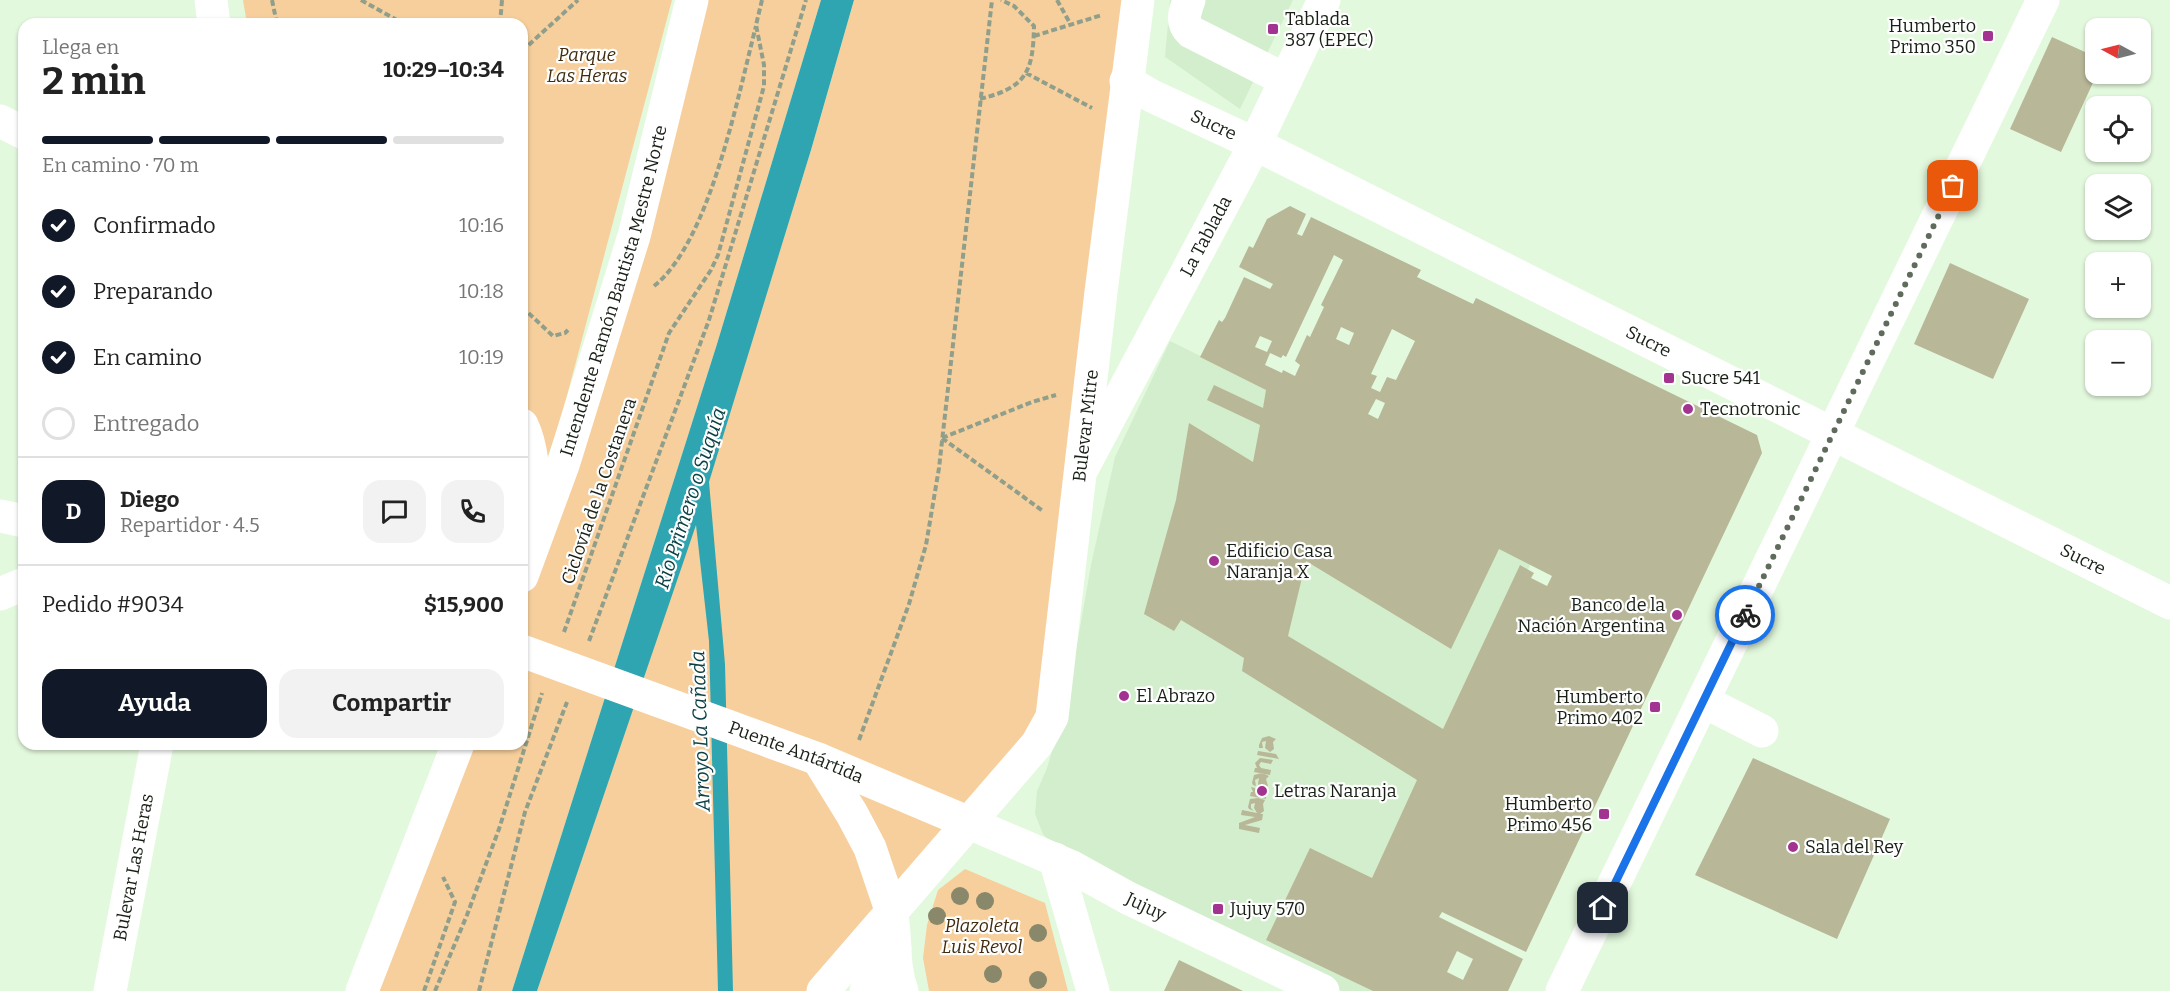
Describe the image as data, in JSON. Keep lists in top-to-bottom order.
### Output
{
  "streets": {
    "main road": [
      "Sucre",
      "La Tablada",
      "Intendente Ramón Bautista Mestre Norte",
      "Bulevar Mitre",
      "Puente Antártida",
      "Bulevar Las Heras",
      "Jujuy"
    ],
    "path": ["Ciclovía de la Costanera"]
  },
  "crossings": [
    ["Sucre", "La Tablada"],
    ["Sucre", "Bulevar Mitre"],
    ["La Tablada", "Bulevar Mitre"],
    ["Bulevar Mitre", "Puente Antártida"],
    ["Bulevar Mitre", "Jujuy"],
    ["Puente Antártida", "Jujuy"]
  ],
  "water": ["Río Primero o Suquía", "Arroyo La Cañada"],
  "parks": ["Parque Las Heras", "Plazoleta Luis Revol"],
  "places": {
    "transit": [
      "Tablada 387 (EPEC)",
      "Humberto Primo 350",
      "Sucre 541",
      "Humberto Primo 402",
      "Humberto Primo 456",
      "Jujuy 570"
    ],
    "other": [
      "Tecnotronic",
      "Edificio Casa Naranja X",
      "Banco de la Nación Argentina",
      "El Abrazo",
      "Letras Naranja",
      "Sala del Rey"
    ]
  },
  "north": "left",
  "page": {
    "map_buttons": ["+", "−"],
    "heading": ["2 min", "Llega en", "10:29–10:34"],
    "panel": [
      "Diego",
      "Repartidor · 4.5",
      "Pedido #9034",
      "$15,900"
    ],
    "bar": "En camino · 70 m",
    "list": [
      ["Confirmado", "10:16"],
      ["Preparando", "10:18"],
      ["En camino", "10:19"],
      "Entregado"
    ],
    "round": "D",
    "buttons": ["Ayuda", "Compartir"]
  }
}
